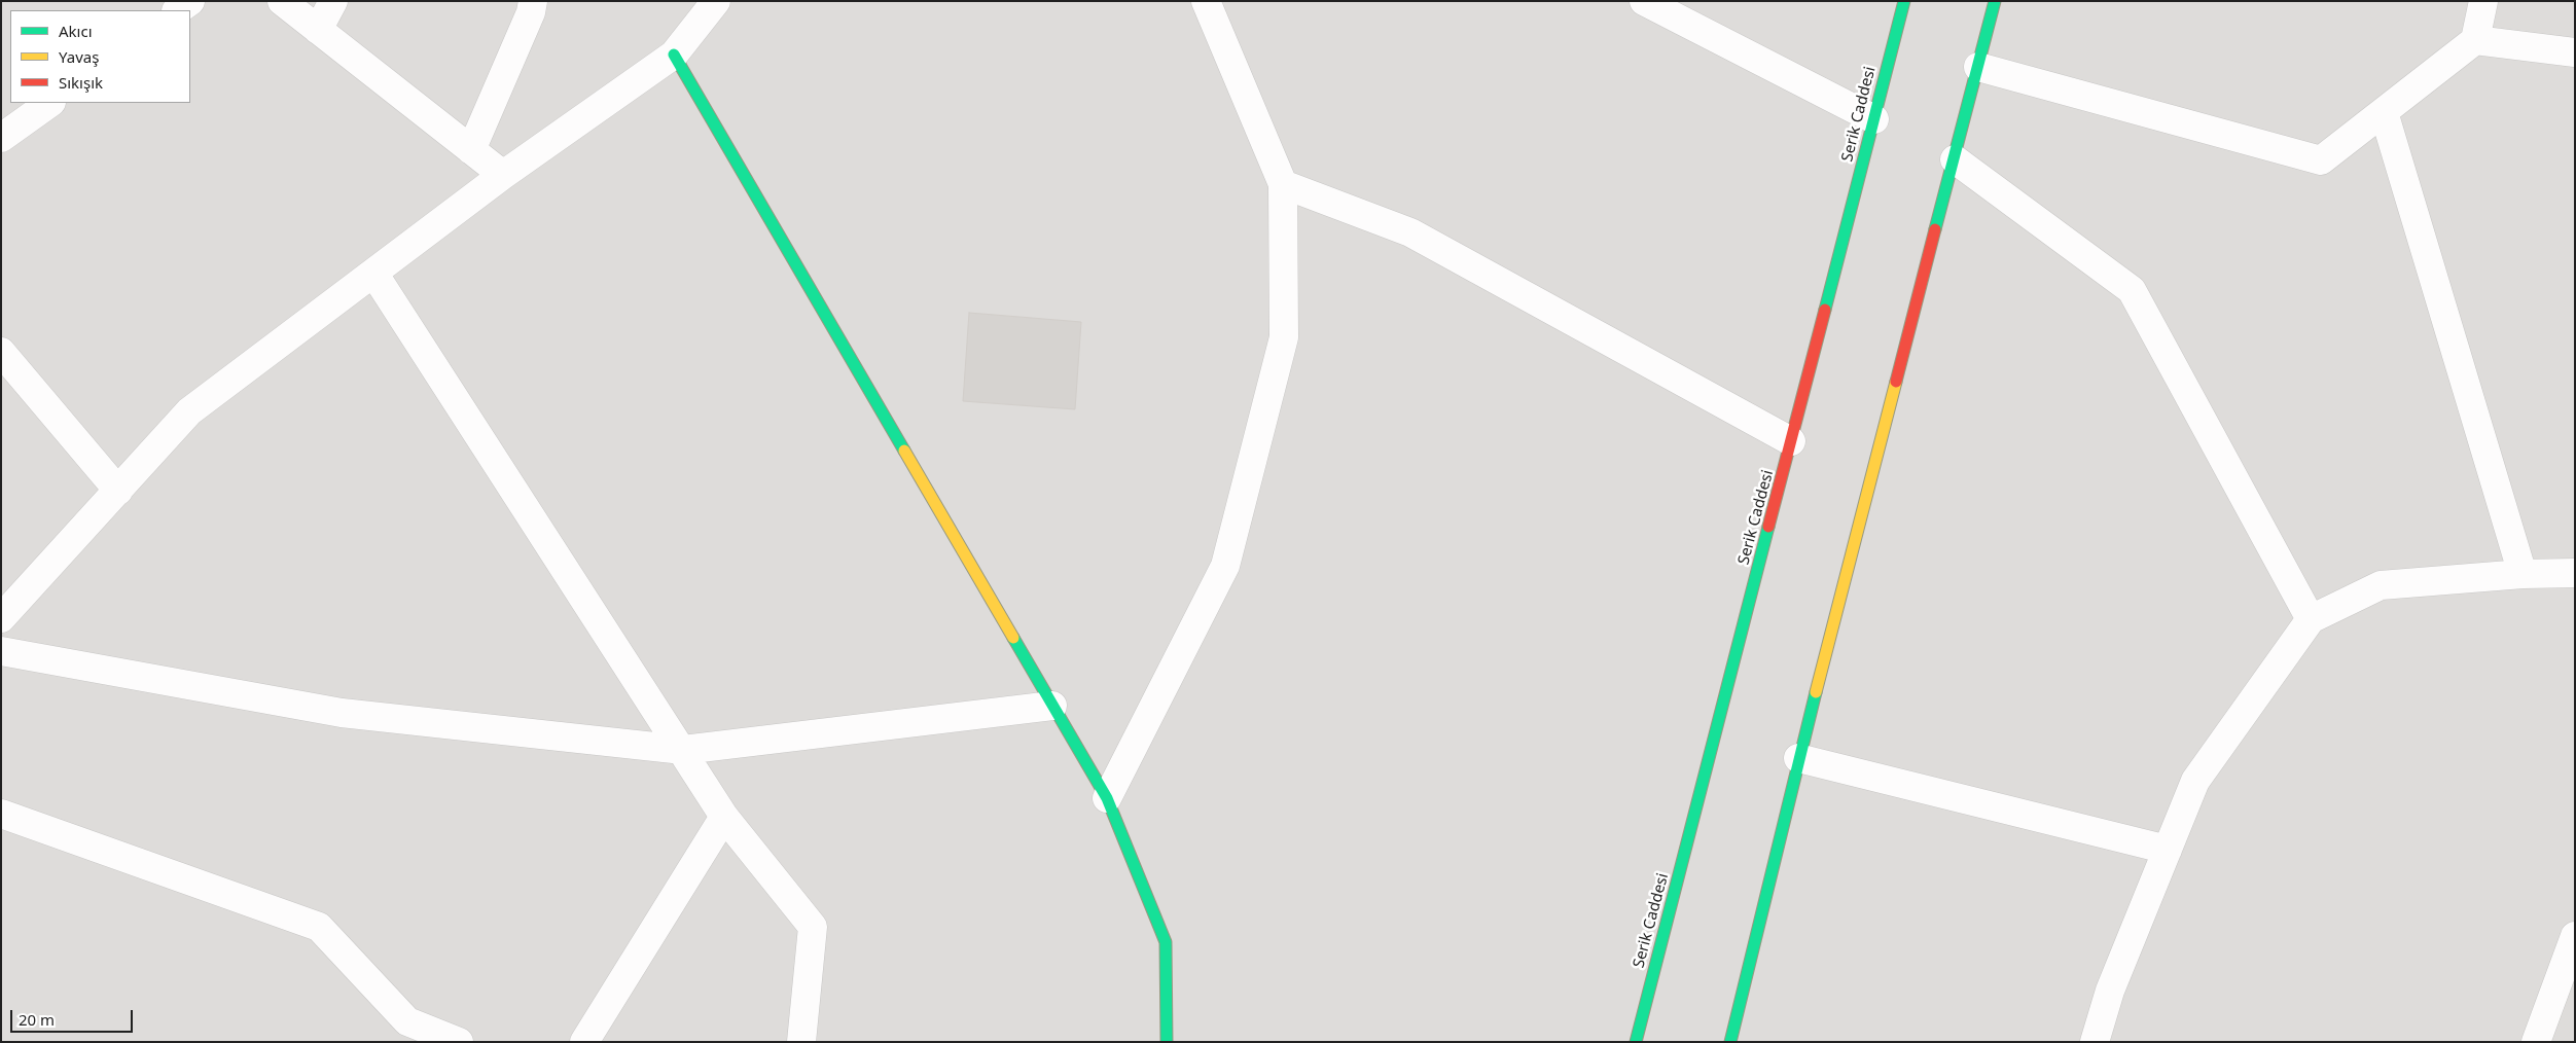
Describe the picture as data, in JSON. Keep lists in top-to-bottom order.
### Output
{
  "streets": {
    "main road": ["Serik Caddesi"]
  },
  "legend": ["Akıcı", "Yavaş", "Sıkışık"],
  "scale_bar": "20 m"
}
